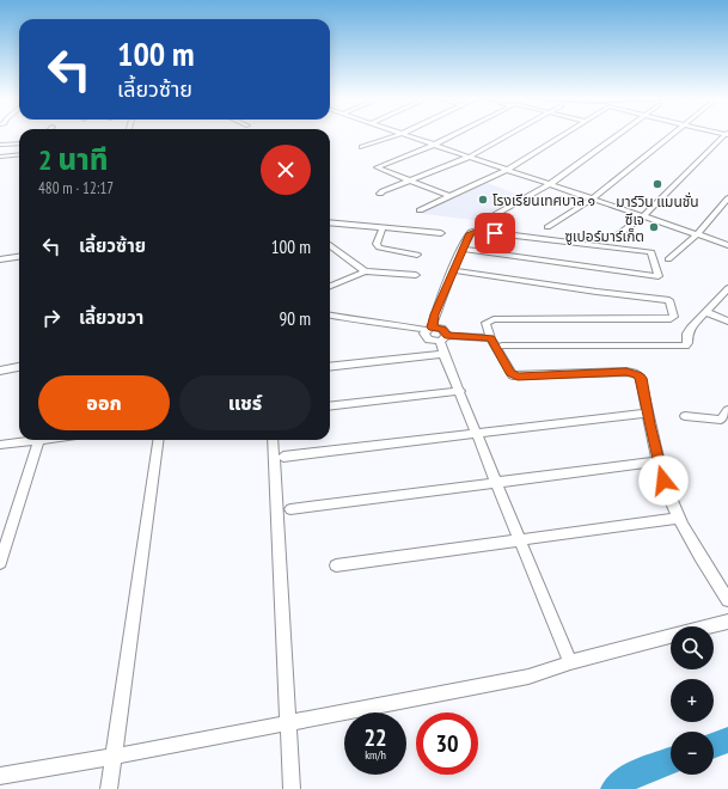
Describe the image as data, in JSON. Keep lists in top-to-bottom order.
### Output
{
  "places": ["มาร์วิน แมนชั่น", "โรงเรียนเทศบาล ๑", "ซีเจ ซูเปอร์มาร์เก็ต"],
  "page": {
    "turn": ["100 m", "เลี้ยวซ้าย"],
    "heading": ["2 นาที", "480 m · 12:17"],
    "list": [
      {
        "name": "เลี้ยวซ้าย",
        "value": "100 m"
      },
      {
        "name": "เลี้ยวขวา",
        "value": "90 m"
      }
    ],
    "buttons": ["ออก", "แชร์"],
    "map_buttons": ["+", "−"],
    "speed": "22 km/h",
    "limit": "30"
  }
}
